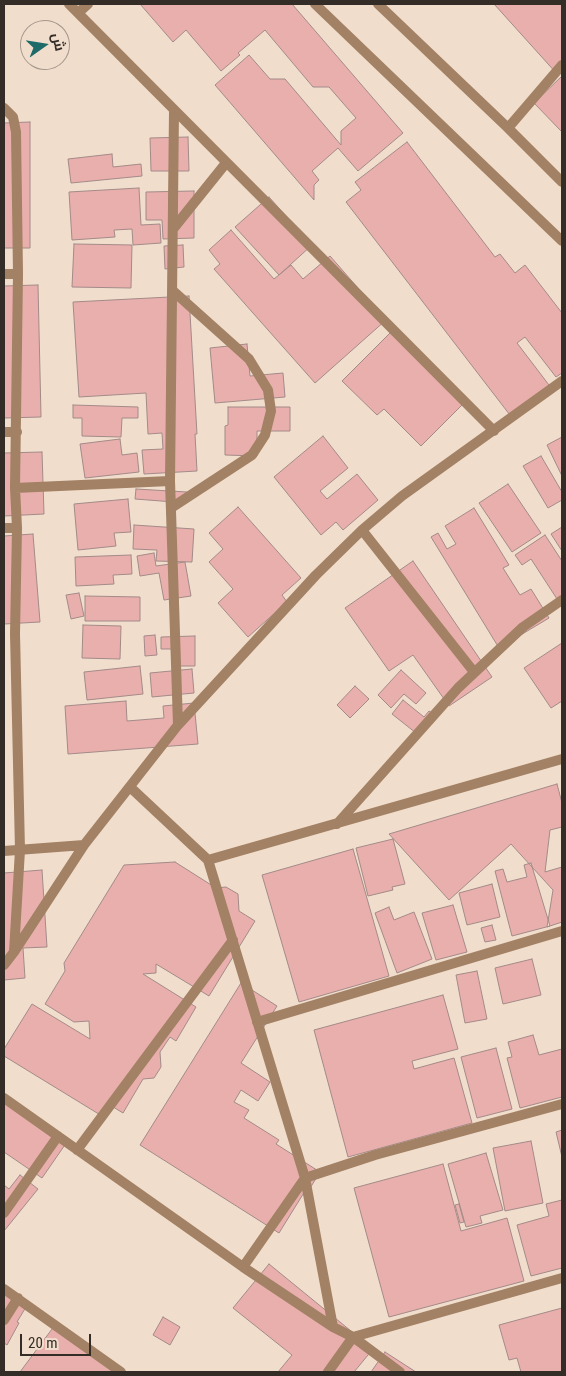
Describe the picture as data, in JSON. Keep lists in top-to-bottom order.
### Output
{
  "scale_bar": "20 m",
  "north": "right"
}
